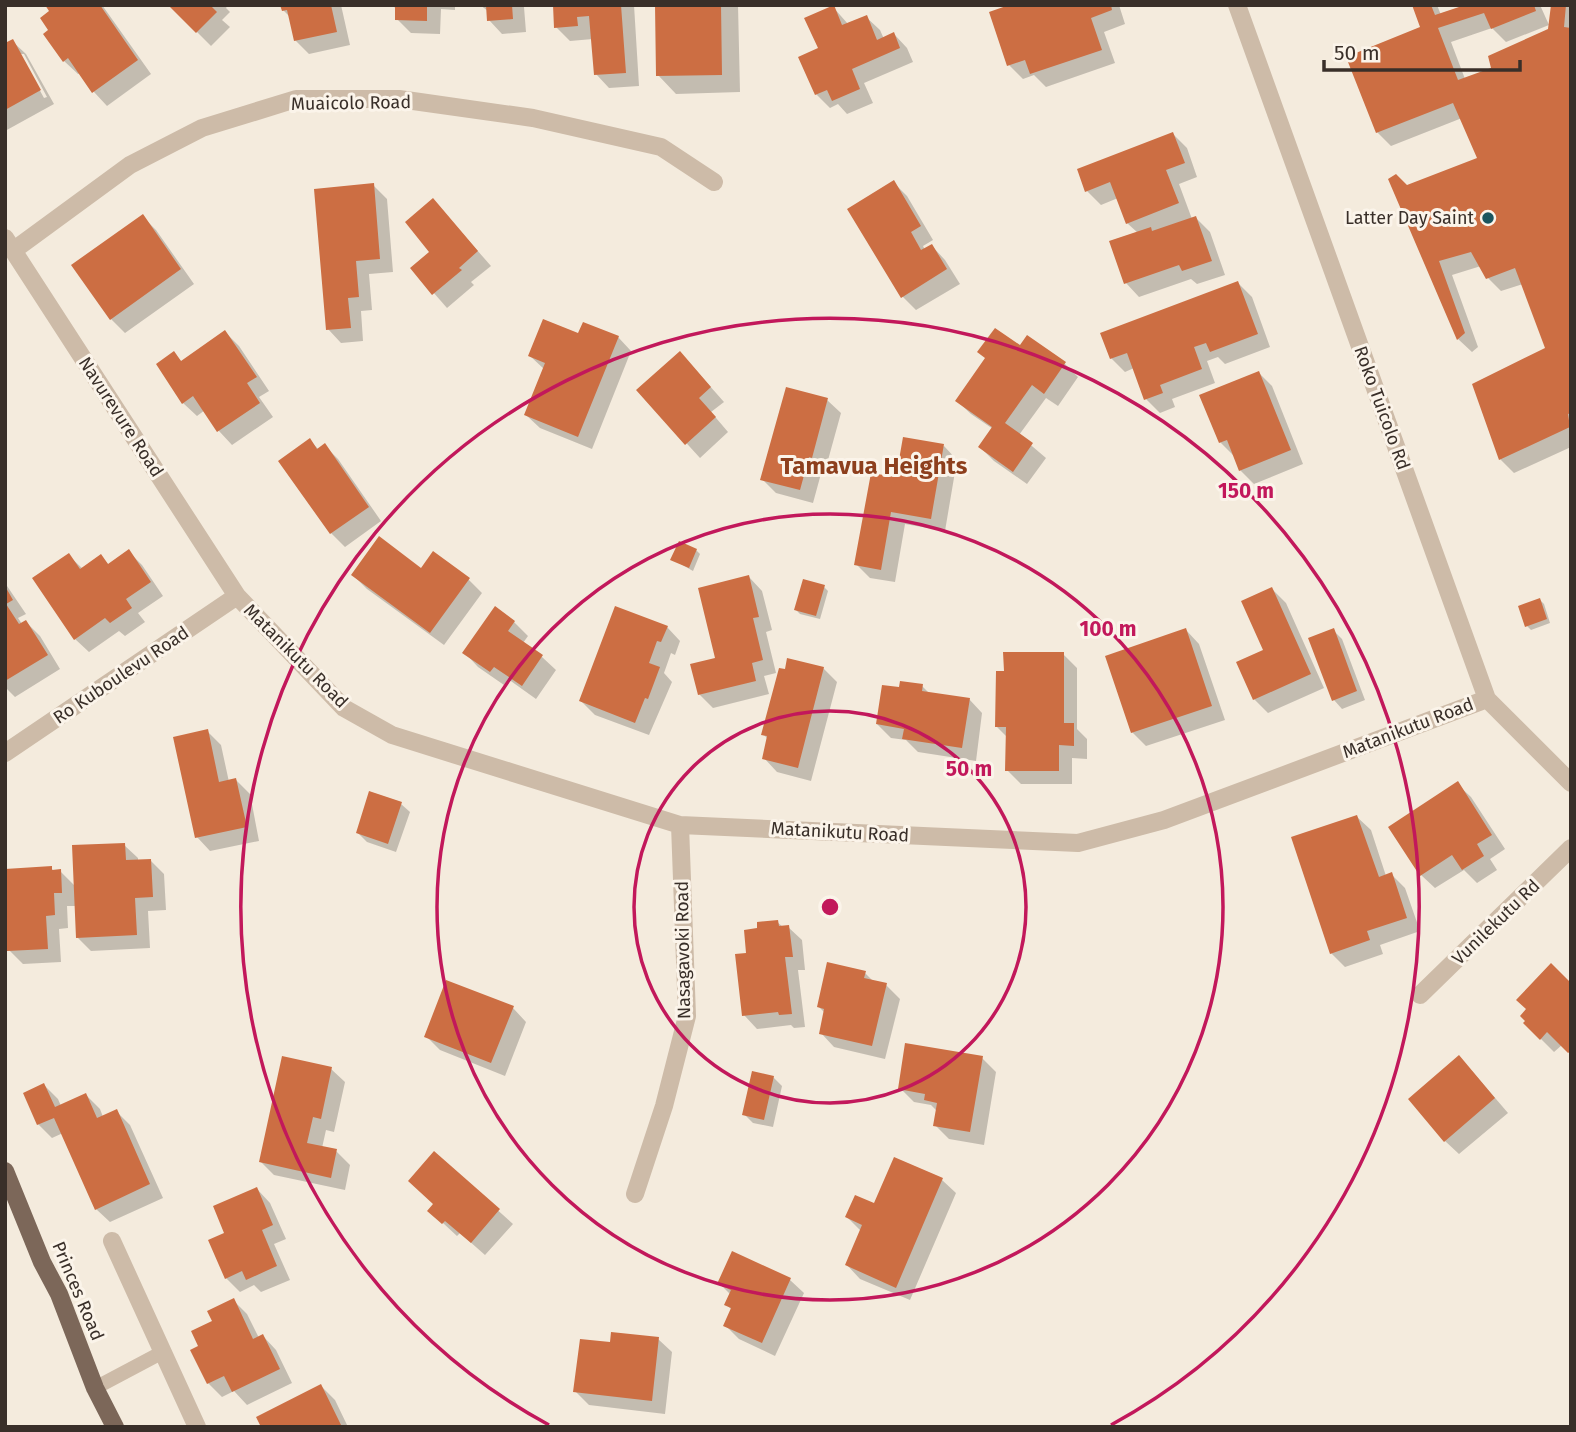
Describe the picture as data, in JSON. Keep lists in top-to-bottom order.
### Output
{
  "streets": {
    "main road": ["Princes Road"],
    "street": [
      "Muaicolo Road",
      "Roko Tuicolo Rd",
      "Navurevure Road",
      "Matanikutu Road",
      "Ro Kuboulevu Road",
      "Vunilekutu Rd",
      "Nasagavoki Road"
    ]
  },
  "crossings": [
    ["Muaicolo Road", "Navurevure Road"],
    ["Roko Tuicolo Rd", "Matanikutu Road"],
    ["Navurevure Road", "Matanikutu Road"],
    ["Navurevure Road", "Ro Kuboulevu Road"],
    ["Matanikutu Road", "Ro Kuboulevu Road"],
    ["Matanikutu Road", "Nasagavoki Road"]
  ],
  "districts": ["Tamavua Heights"],
  "places": ["Latter Day Saint"],
  "scale_bar": "50 m",
  "rings": ["150 m", "100 m", "50 m"]
}
